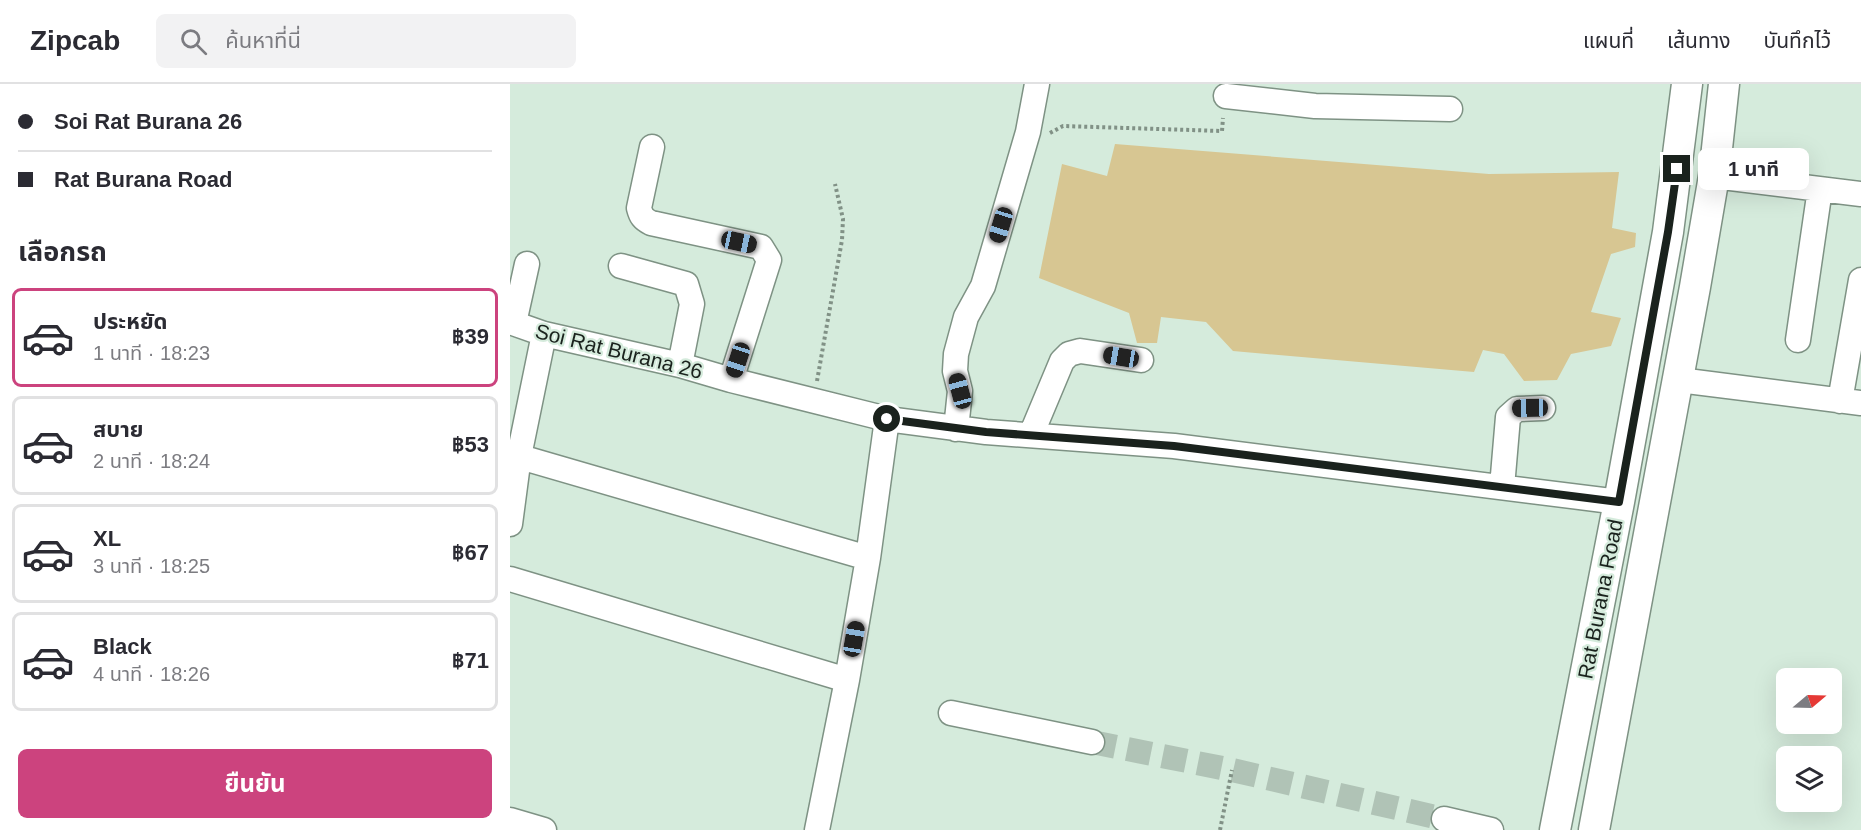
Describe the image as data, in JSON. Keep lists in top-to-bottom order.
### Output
{
  "streets": {
    "main road": ["Rat Burana Road"],
    "street": ["Soi Rat Burana 26"]
  },
  "crossings": [
    ["Soi Rat Burana 26", "Rat Burana Road"]
  ],
  "north": "right",
  "page": {
    "header": "Zipcab",
    "search": "ค้นหาที่นี่",
    "nav": ["แผนที่", "เส้นทาง", "บันทึกไว้"],
    "banner": ["Soi Rat Burana 26", "Rat Burana Road"],
    "bubble": "1 นาที",
    "heading": "เลือกรถ",
    "list": [
      {
        "name": "ประหยัด",
        "note": "1 นาที · 18:23",
        "value": "฿39"
      },
      {
        "name": "สบาย",
        "note": "2 นาที · 18:24",
        "value": "฿53"
      },
      {
        "name": "XL",
        "note": "3 นาที · 18:25",
        "value": "฿67"
      },
      {
        "name": "Black",
        "note": "4 นาที · 18:26",
        "value": "฿71"
      }
    ],
    "buttons": "ยืนยัน"
  }
}
